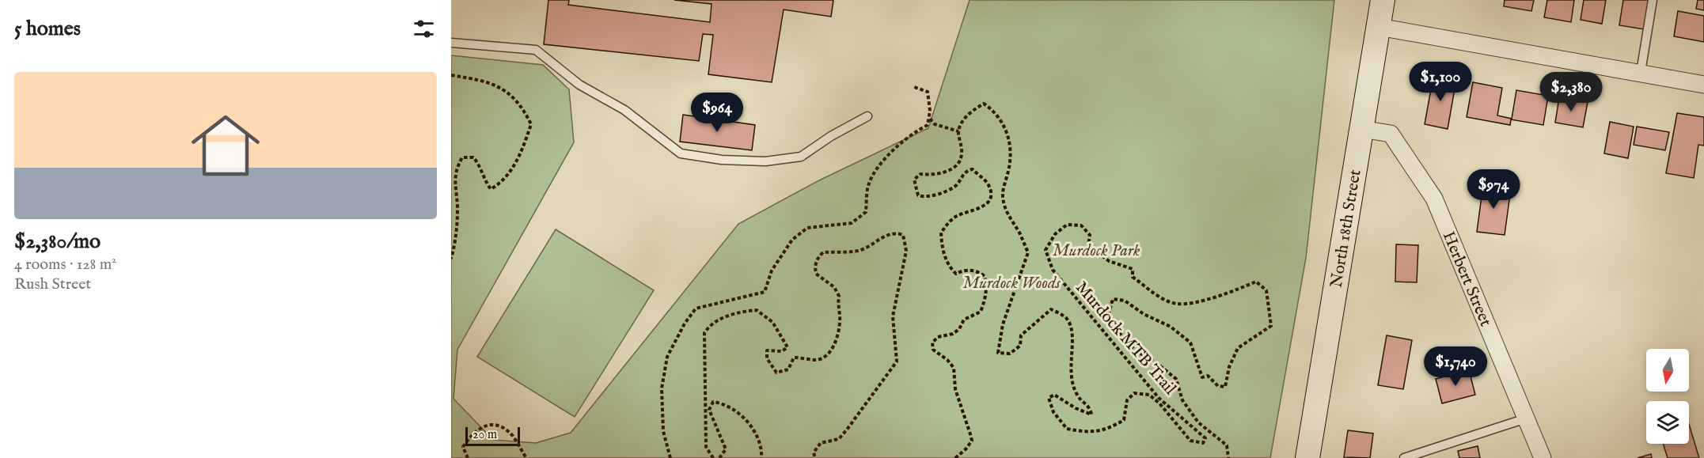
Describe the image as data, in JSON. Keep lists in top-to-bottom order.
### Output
{
  "streets": {
    "main road": ["North 18th Street"],
    "street": ["Herbert Street"],
    "path": ["Murdock MTB Trail"]
  },
  "crossings": [
    ["North 18th Street", "Herbert Street"]
  ],
  "parks": ["Murdock Park", "Murdock Woods"],
  "scale_bar": "20 m",
  "north": "bottom",
  "page": {
    "heading": "5 homes",
    "list": [
      {
        "name": "$2,380/mo",
        "note": "4 rooms · 128 m² · Rush Street"
      }
    ],
    "price": [
      "$1,100",
      "$2,380",
      "$964",
      "$974",
      "$1,740"
    ],
    "scale": "20 m"
  }
}
